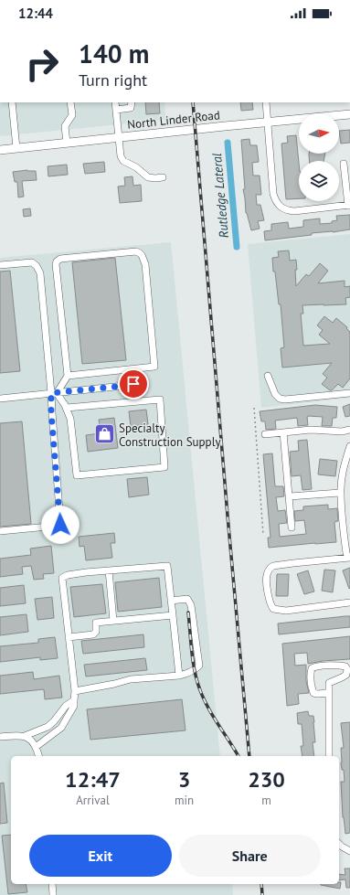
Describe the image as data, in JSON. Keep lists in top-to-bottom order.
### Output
{
  "streets": {
    "main road": ["North Linder Road"]
  },
  "water": ["Rutledge Lateral"],
  "places": {
    "shop": ["Specialty Construction Supply"]
  },
  "north": "right",
  "page": {
    "status": "12:44",
    "turn": ["140 m", "Turn right"],
    "eta": [
      "12:47",
      "Arrival",
      "3",
      "min",
      "230",
      "m"
    ],
    "buttons": ["Exit", "Share"]
  }
}
